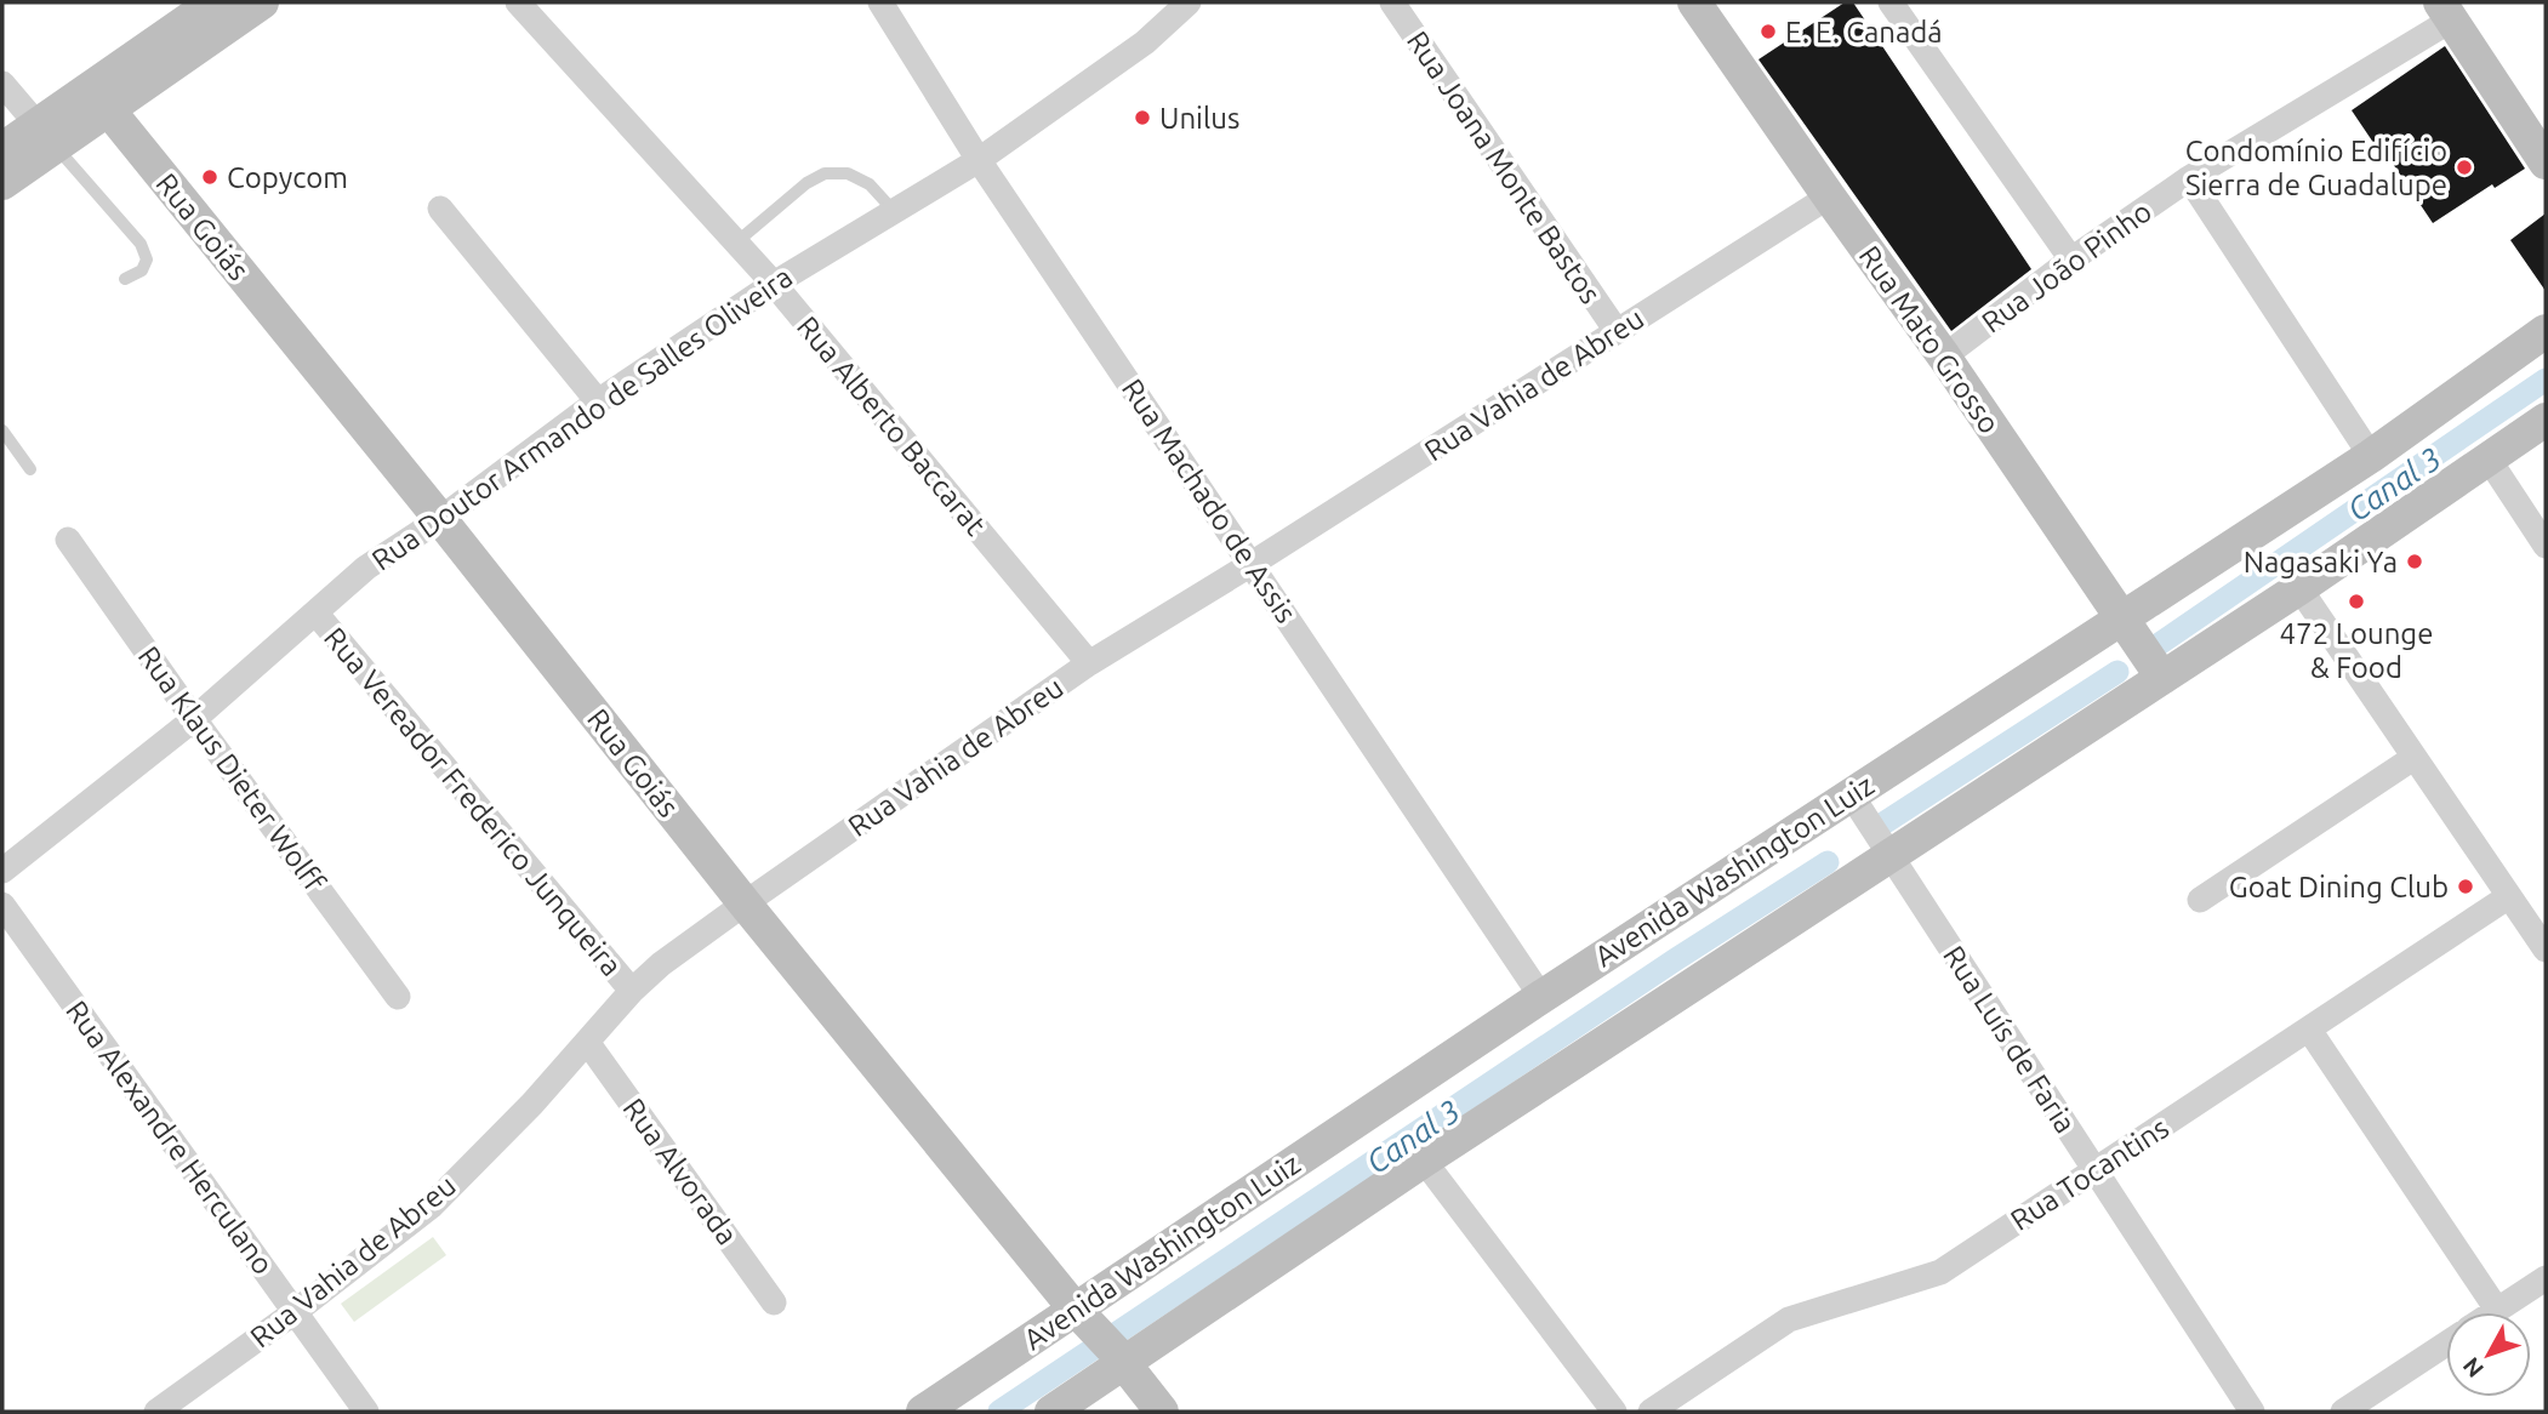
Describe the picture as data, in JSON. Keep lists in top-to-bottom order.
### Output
{
  "streets": {
    "main road": ["Rua Goiás", "Rua Mato Grosso", "Avenida Washington Luiz"],
    "street": [
      "Rua Joana Monte Bastos",
      "Rua João Pinho",
      "Rua Vahia de Abreu",
      "Rua Doutor Armando de Salles Oliveira",
      "Rua Alberto Baccarat",
      "Rua Machado de Assis",
      "Rua Klaus Dieter Wolff",
      "Rua Vereador Frederico Junqueira",
      "Rua Luís de Faria",
      "Rua Alexandre Herculano",
      "Rua Alvorada",
      "Rua Tocantins"
    ]
  },
  "crossings": [
    ["Rua Joana Monte Bastos", "Rua Vahia de Abreu"],
    ["Rua Goiás", "Rua Vahia de Abreu"],
    ["Rua Goiás", "Rua Doutor Armando de Salles Oliveira"],
    ["Rua Goiás", "Avenida Washington Luiz"],
    ["Rua João Pinho", "Rua Mato Grosso"],
    ["Rua Mato Grosso", "Rua Vahia de Abreu"],
    ["Rua Mato Grosso", "Avenida Washington Luiz"],
    ["Rua Vahia de Abreu", "Rua Alberto Baccarat"],
    ["Rua Vahia de Abreu", "Rua Machado de Assis"],
    ["Rua Vahia de Abreu", "Rua Vereador Frederico Junqueira"],
    ["Rua Vahia de Abreu", "Rua Alexandre Herculano"],
    ["Rua Vahia de Abreu", "Rua Alvorada"],
    ["Rua Doutor Armando de Salles Oliveira", "Rua Alberto Baccarat"],
    ["Rua Doutor Armando de Salles Oliveira", "Rua Machado de Assis"],
    ["Rua Doutor Armando de Salles Oliveira", "Rua Klaus Dieter Wolff"],
    ["Rua Doutor Armando de Salles Oliveira", "Rua Vereador Frederico Junqueira"],
    ["Rua Machado de Assis", "Avenida Washington Luiz"],
    ["Avenida Washington Luiz", "Rua Luís de Faria"],
    ["Rua Luís de Faria", "Rua Tocantins"]
  ],
  "water": ["Canal 3"],
  "places": [
    "E. E. Canadá",
    "Unilus",
    "Condomínio Edifício Sierra de Guadalupe",
    "Copycom",
    "Nagasaki Ya",
    "472 Lounge & Food",
    "Goat Dining Club"
  ],
  "north": "bottom left"
}
